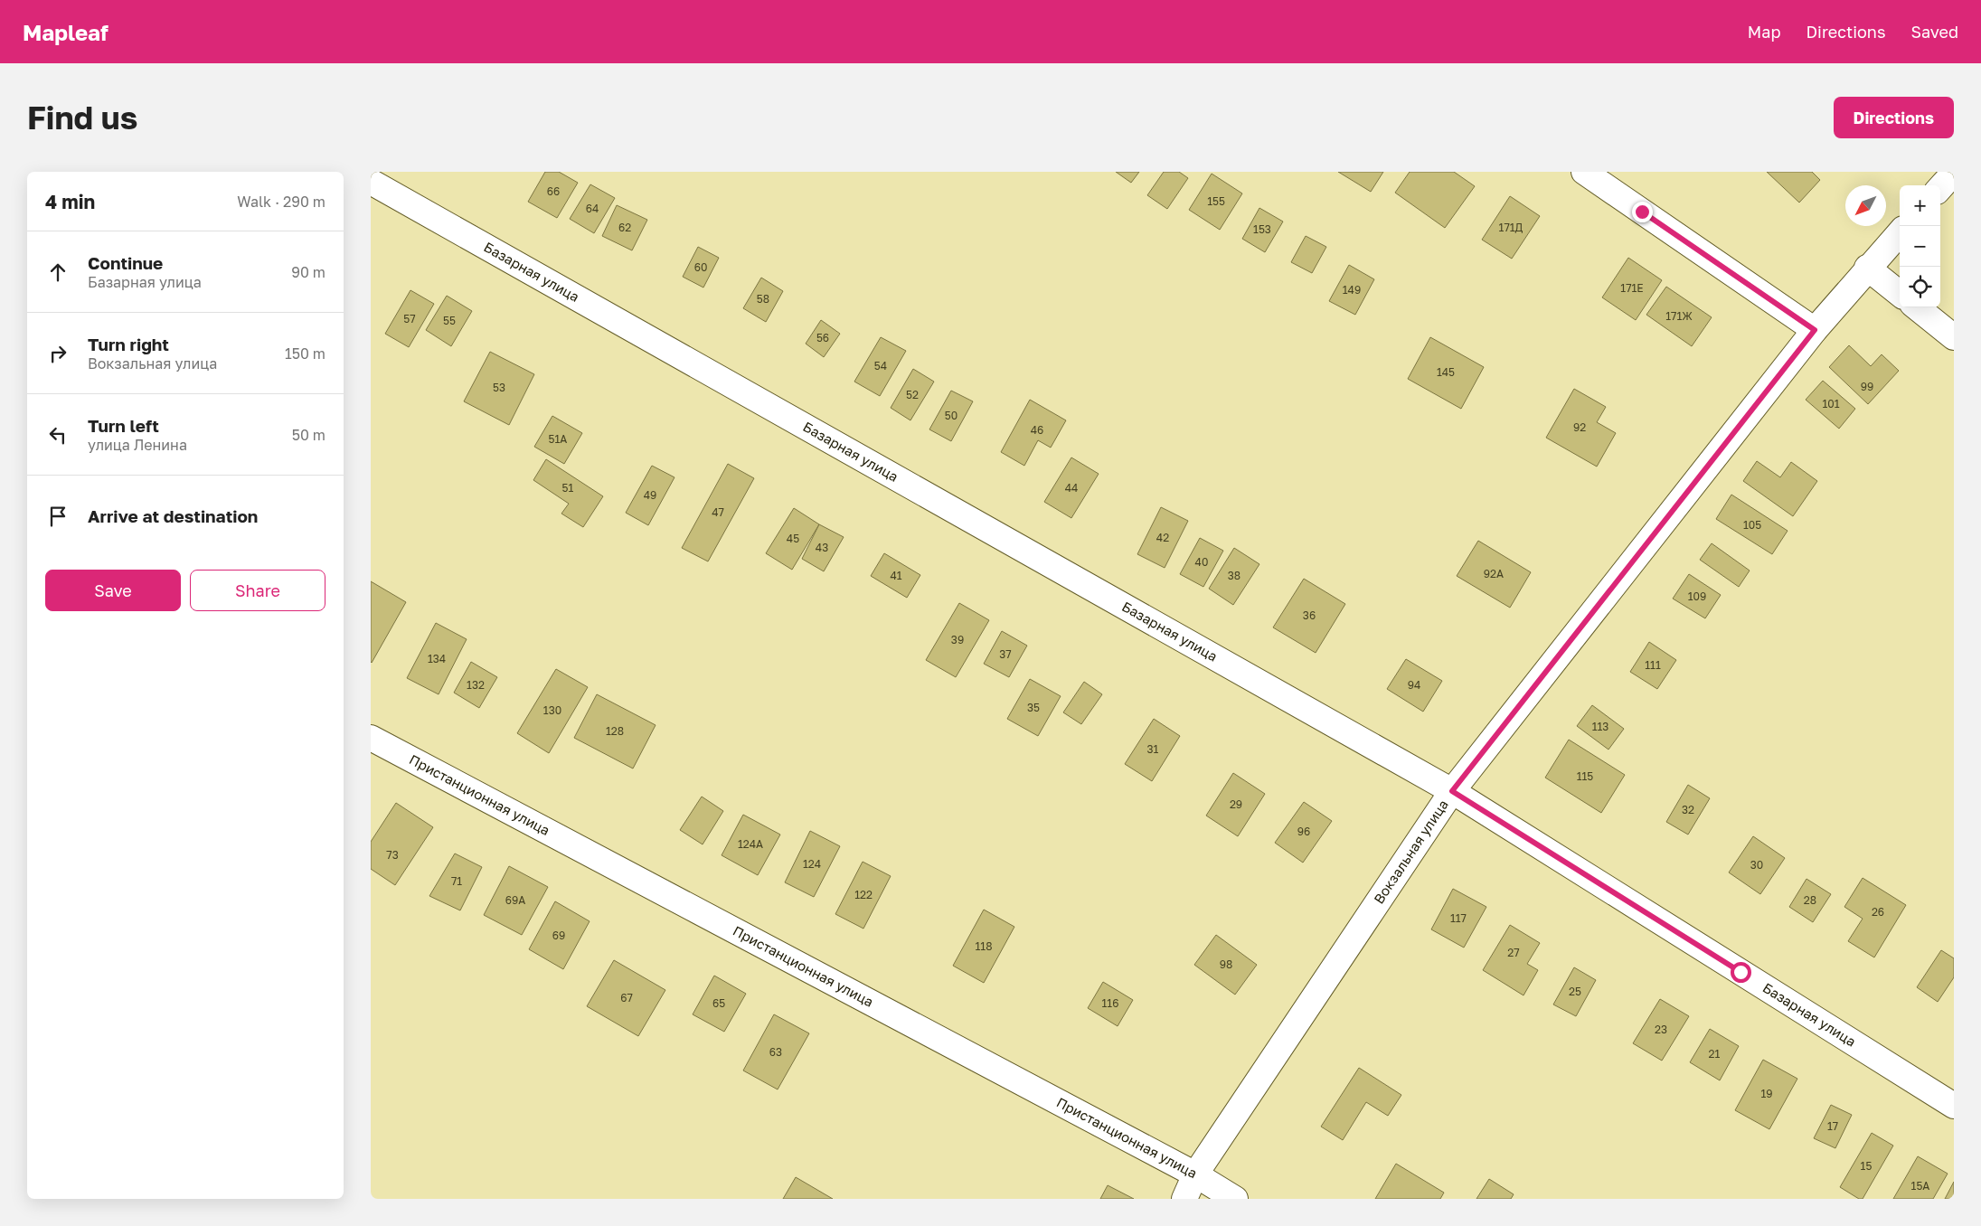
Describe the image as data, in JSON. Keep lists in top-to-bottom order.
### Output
{
  "streets": {
    "street": ["Базарная улица", "Пристанционная улица", "Вокзальная улица"]
  },
  "crossings": [
    ["Базарная улица", "Вокзальная улица"],
    ["Пристанционная улица", "Вокзальная улица"]
  ],
  "house_numbers": [
    "66",
    "155",
    "64",
    "62",
    "171Д",
    "153",
    "60",
    "171Е",
    "149",
    "58",
    "171Ж",
    "57",
    "55",
    "56",
    "54",
    "145",
    "99",
    "53",
    "52",
    "101",
    "50",
    "92",
    "46",
    "51А",
    "51",
    "44",
    "49",
    "47",
    "105",
    "42",
    "45",
    "43",
    "40",
    "92А",
    "41",
    "38",
    "109",
    "36",
    "39",
    "37",
    "134",
    "111",
    "132",
    "94",
    "35",
    "130",
    "113",
    "128",
    "31",
    "115",
    "29",
    "32",
    "96",
    "124А",
    "73",
    "124",
    "30",
    "71",
    "122",
    "69А",
    "28",
    "26",
    "117",
    "69",
    "118",
    "27",
    "98",
    "25",
    "67",
    "65",
    "116",
    "23",
    "63",
    "21",
    "19",
    "17",
    "15",
    "15А"
  ],
  "north": "bottom left",
  "page": {
    "header": "Mapleaf",
    "nav": ["Map", "Directions", "Saved"],
    "buttons": [
      "Directions",
      ["Save", "Share"]
    ],
    "title": "Find us",
    "heading": ["4 min", "Walk · 290 m"],
    "map_buttons": ["+", "−"],
    "list": [
      ["Continue", "Базарная улица", "90 m"],
      ["Turn right", "Вокзальная улица", "150 m"],
      ["Turn left", "улица Ленина", "50 m"],
      "Arrive at destination"
    ]
  }
}
